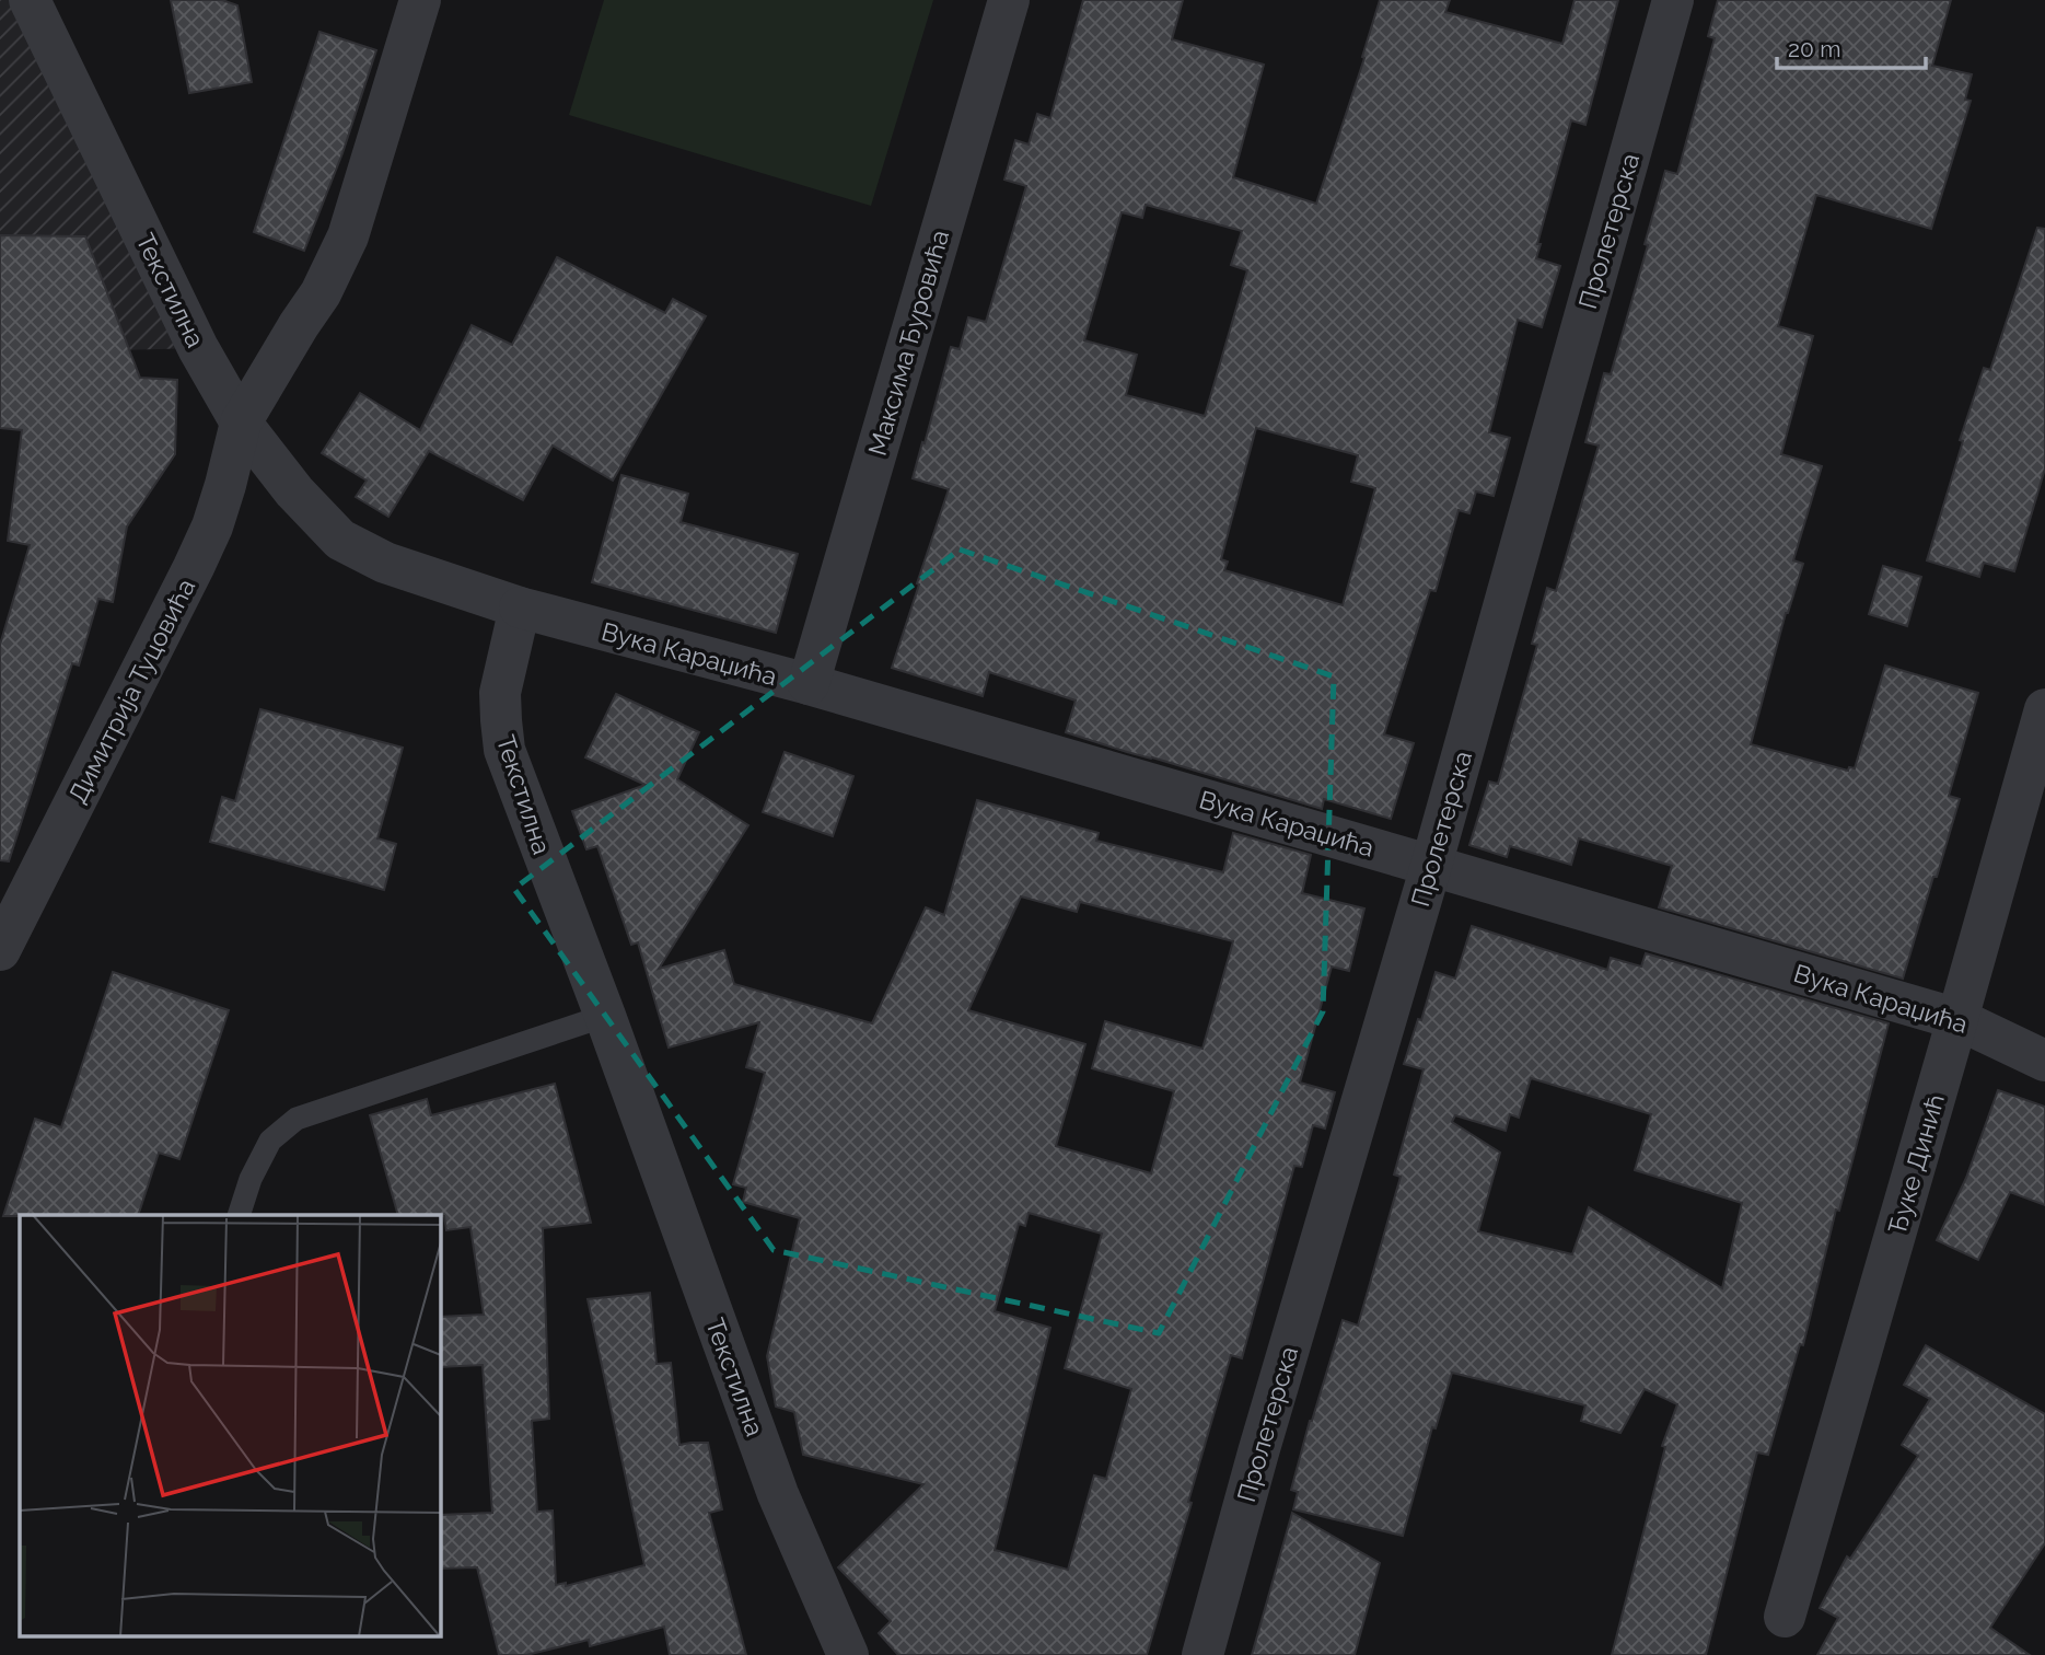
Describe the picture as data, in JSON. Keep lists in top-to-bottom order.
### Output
{
  "streets": {
    "street": [
      "Пролетерска",
      "Текстилна",
      "Максима Ђуровића",
      "Вука Караџића",
      "Димитрија Туцовића",
      "Ђуке Динић"
    ]
  },
  "crossings": [
    ["Пролетерска", "Вука Караџића"],
    ["Текстилна", "Вука Караџића"],
    ["Текстилна", "Димитрија Туцовића"],
    ["Максима Ђуровића", "Вука Караџића"],
    ["Вука Караџића", "Ђуке Динић"]
  ],
  "scale_bar": "20 m"
}
